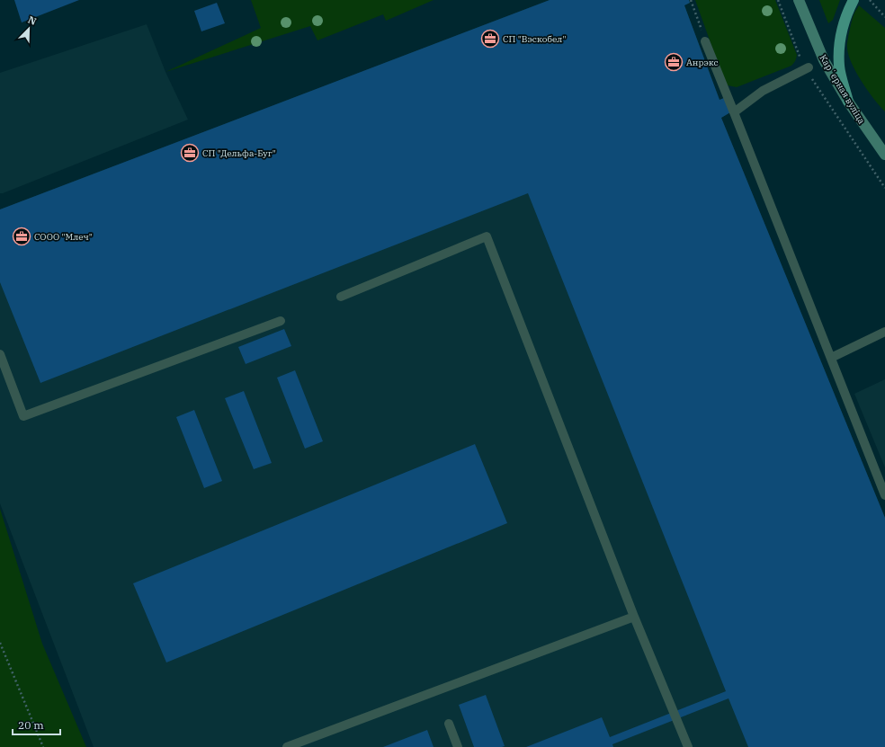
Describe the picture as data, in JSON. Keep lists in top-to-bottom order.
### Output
{
  "streets": {
    "street": ["Карʼерная вуліца"]
  },
  "places": {
    "office": [
      "СП \"Вэскобел\"",
      "Анрэкс",
      "СП \"Дельфа-Буг\"",
      "СООО \"Млеч\""
    ]
  },
  "scale_bar": "20 m",
  "north": "top right"
}
